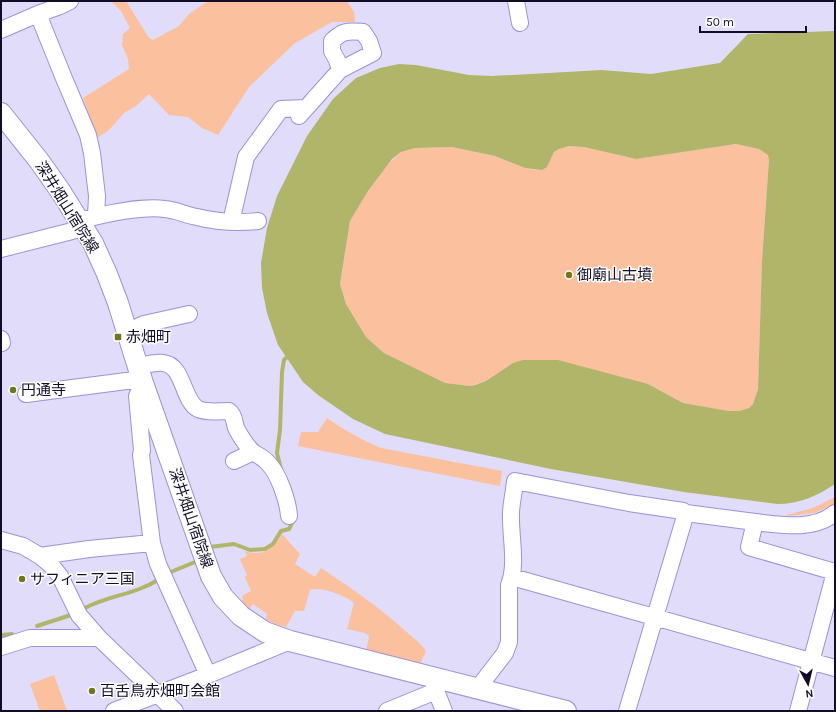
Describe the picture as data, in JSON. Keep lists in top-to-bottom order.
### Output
{
  "streets": {
    "main road": ["深井畑山宿院線"]
  },
  "places": {
    "other": [
      "御廟山古墳",
      "円通寺",
      "サフィニア三国",
      "百舌鳥赤畑町会館"
    ],
    "transit": ["赤畑町"]
  },
  "scale_bar": "50 m",
  "north": "bottom"
}
